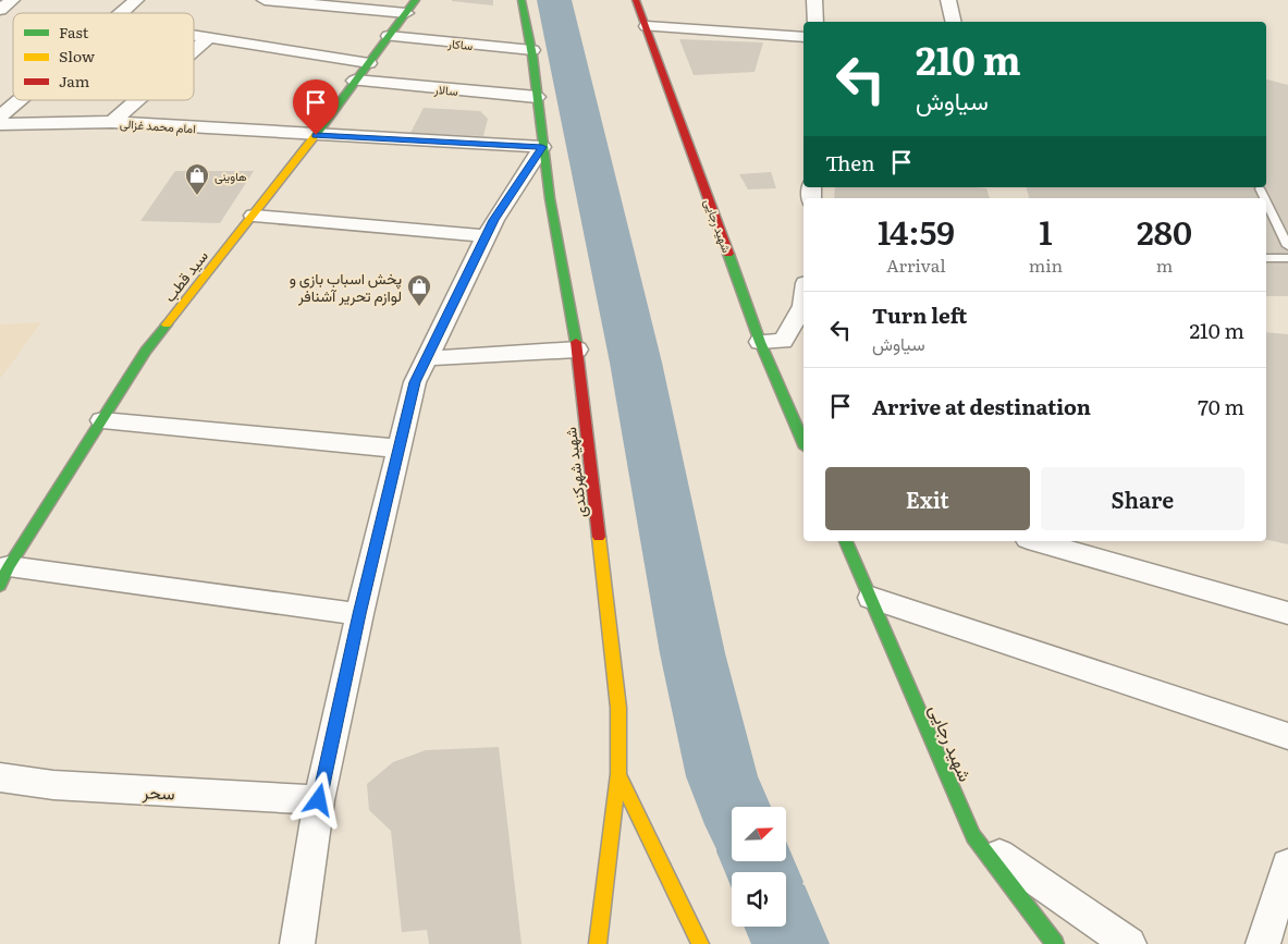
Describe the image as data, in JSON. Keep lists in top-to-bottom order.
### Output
{
  "streets": {
    "street": [
      "ساکار",
      "سالار",
      "امام محمد غزالی",
      "شهید رجایی",
      "سید قطب",
      "شهید شهرکندی",
      "سحر"
    ]
  },
  "crossings": [
    ["ساکار", "سید قطب"],
    ["ساکار", "شهید شهرکندی"],
    ["سالار", "سید قطب"],
    ["سالار", "شهید شهرکندی"],
    ["امام محمد غزالی", "سید قطب"],
    ["امام محمد غزالی", "شهید شهرکندی"]
  ],
  "places": {
    "shop": ["هاوینی", "پخش اسباب بازی و لوازم تحریر آشنافر"]
  },
  "legend": ["Fast", "Slow", "Jam"],
  "north": "top right",
  "page": {
    "turn": ["210 m", "سیاوش"],
    "then": "Then",
    "eta": [
      "14:59",
      "Arrival",
      "1",
      "min",
      "280",
      "m"
    ],
    "list": [
      {
        "name": "Turn left",
        "note": "سیاوش",
        "value": "210 m"
      },
      {
        "name": "Arrive at destination",
        "value": "70 m"
      }
    ],
    "buttons": ["Exit", "Share"]
  }
}
